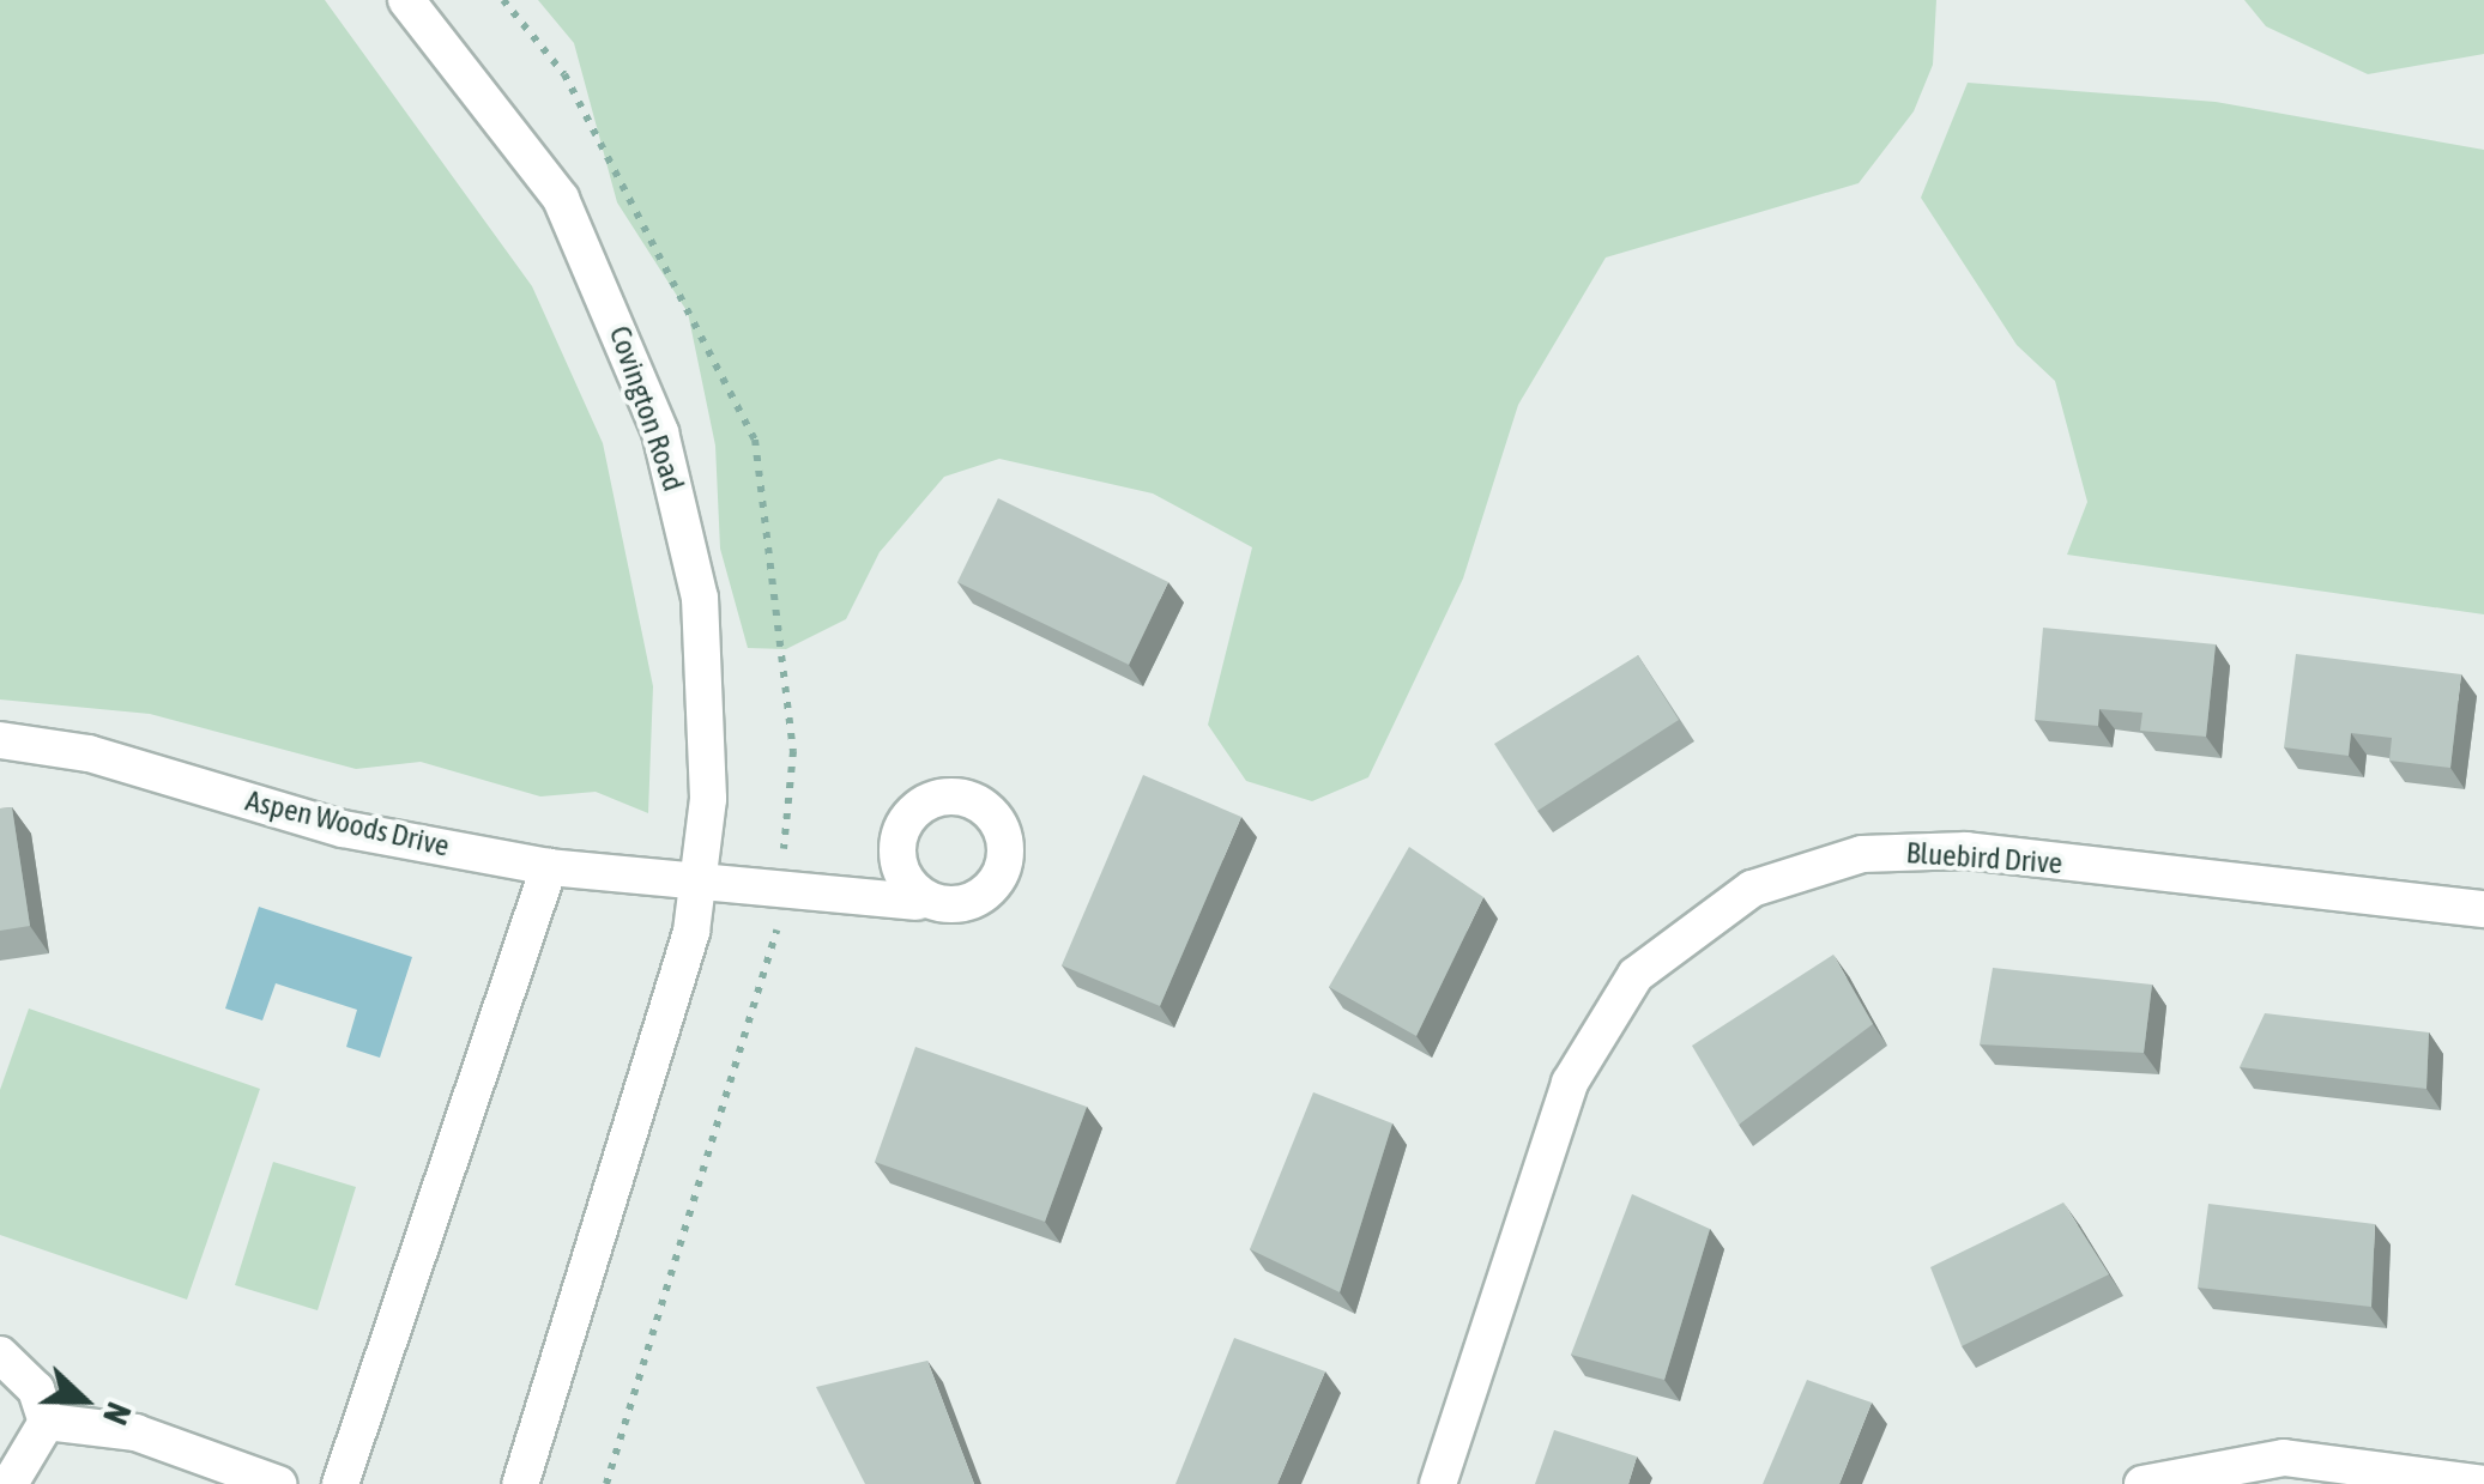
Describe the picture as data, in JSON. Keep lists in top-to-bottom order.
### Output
{
  "streets": {
    "street": ["Covington Road", "Aspen Woods Drive", "Bluebird Drive"]
  },
  "crossings": [
    ["Covington Road", "Aspen Woods Drive"]
  ],
  "north": "right"
}
